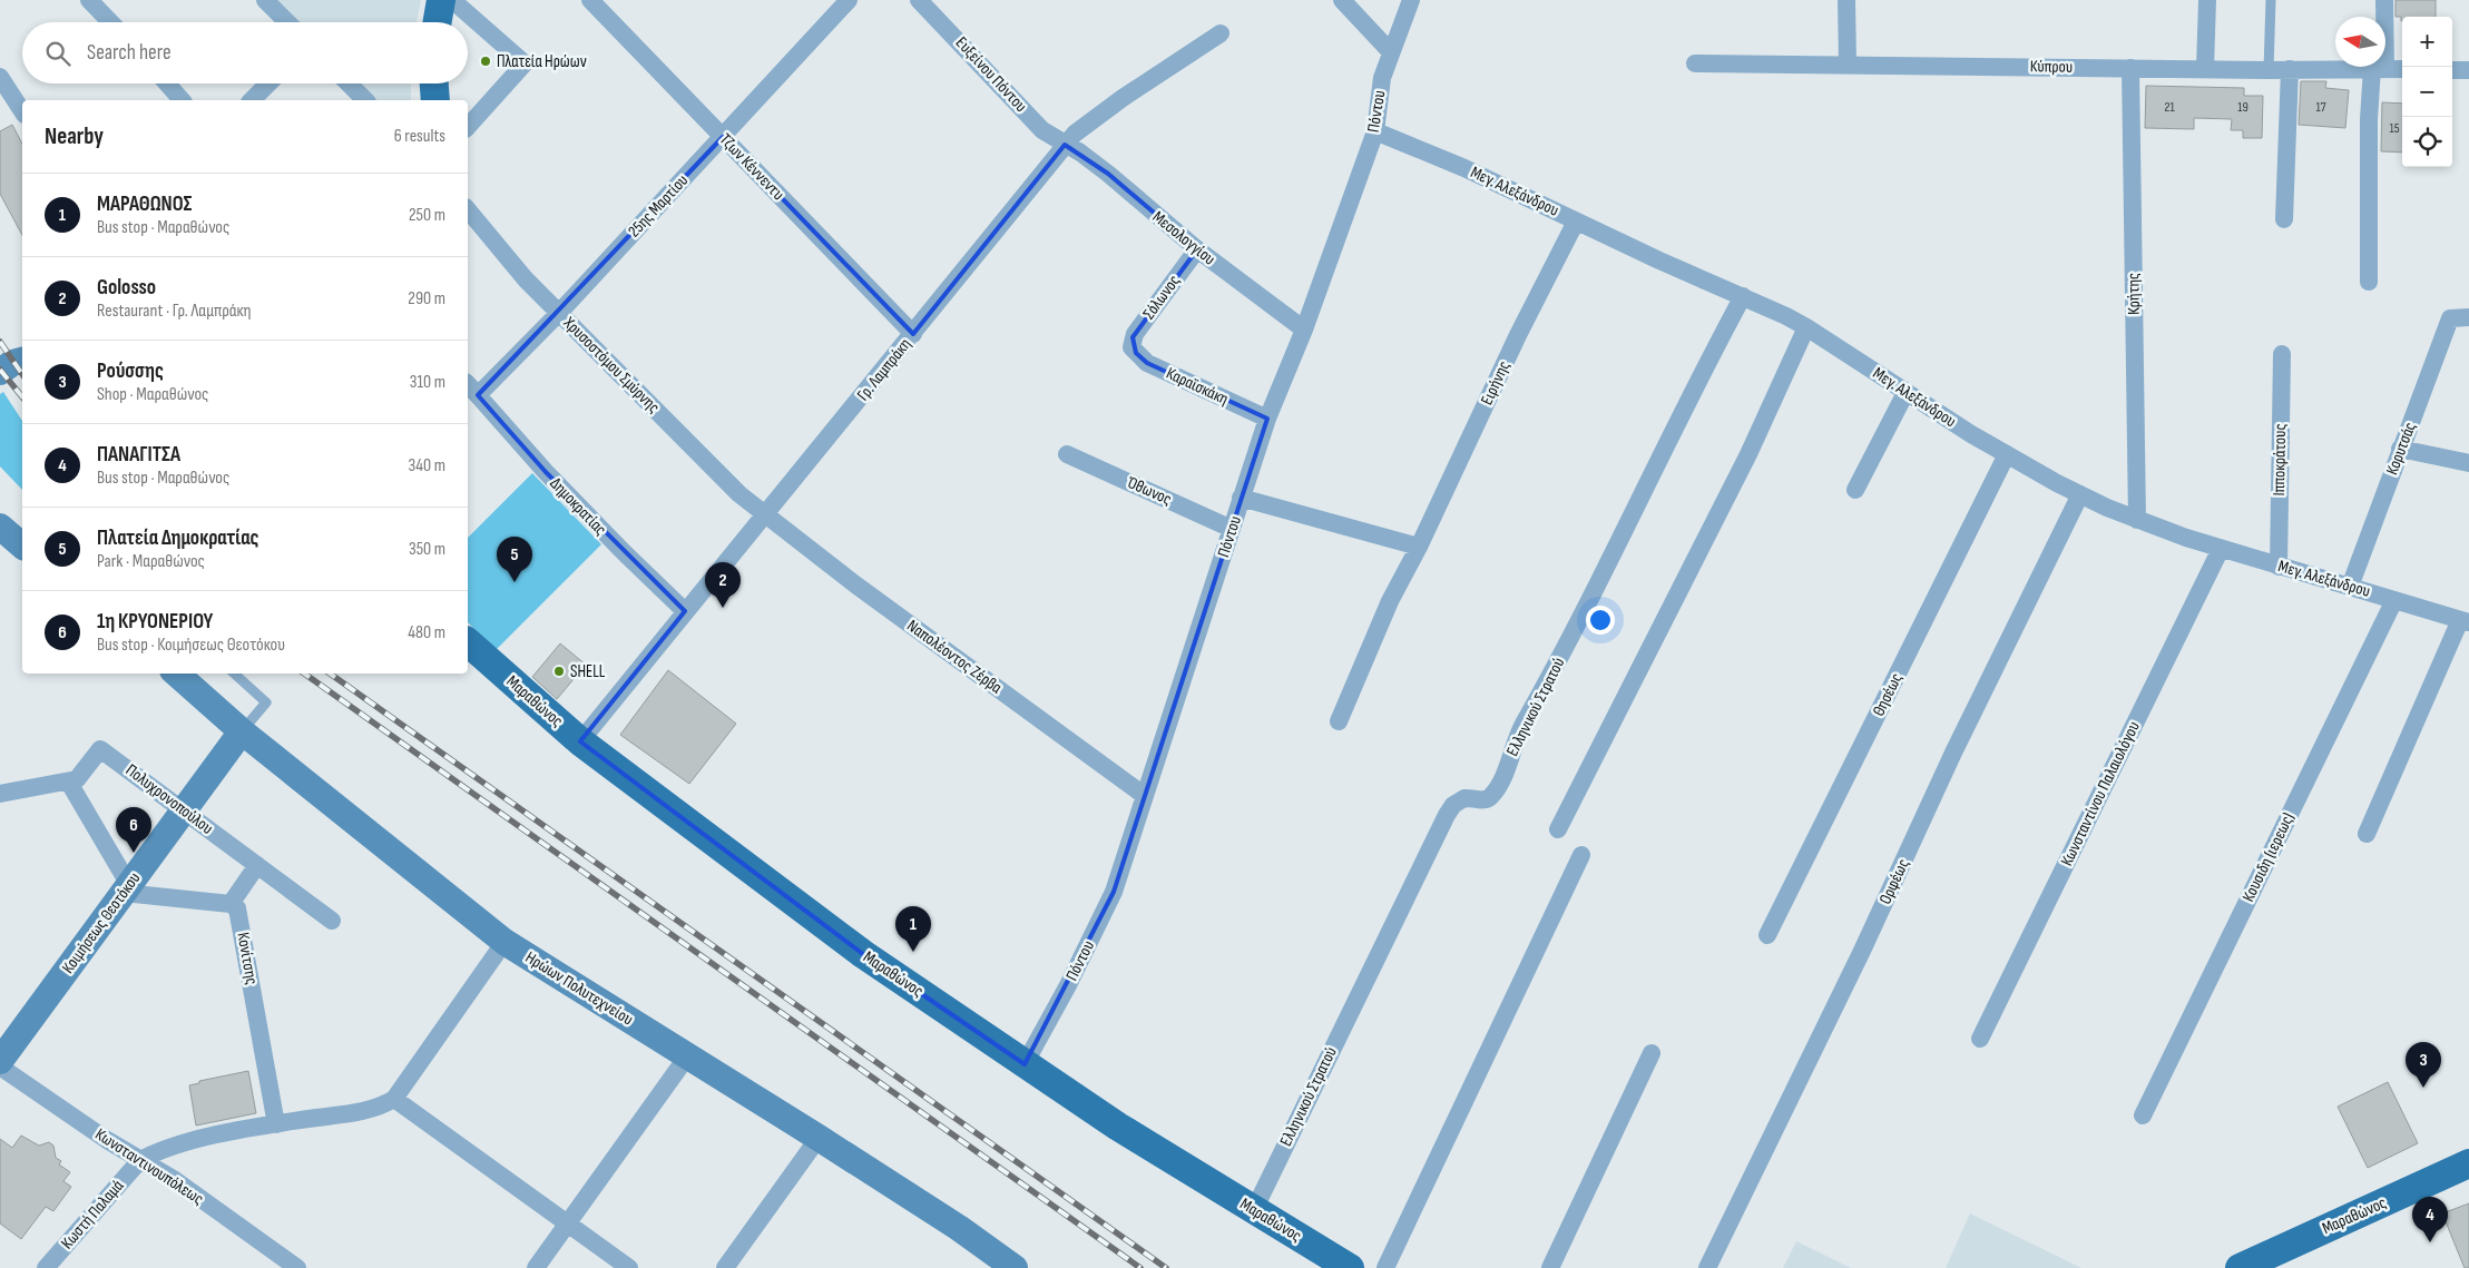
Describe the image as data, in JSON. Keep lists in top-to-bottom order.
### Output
{
  "streets": {
    "main road": ["Μαραθώνος"],
    "street": [
      "Κύπρου",
      "Ευξείνου Πόντου",
      "Πόντου",
      "Τζων Κέννεντυ",
      "Μεγ. Αλεξάνδρου",
      "25ης Μαρτίου",
      "Μεσολογγίου",
      "Κρήτης",
      "Σόλωνος",
      "Χρυσοστόμου Σμύρνης",
      "Γρ. Λαμπράκη",
      "Ειρήνης",
      "Καραϊσκάκη",
      "Κορυτσάς",
      "Ιπποκράτους",
      "Όθωνος",
      "Δημοκρατίας",
      "Ναπολέοντος Ζέρβα",
      "Θησέως",
      "Ελληνικού Στρατού",
      "Κωνσταντίνου Παλαιολόγου",
      "Πολυχρονοπούλου",
      "Κουσιδη (ιερεως)",
      "Ορφέως",
      "Κοιμήσεως Θεοτόκου",
      "Κονίτσης",
      "Ηρώων Πολυτεχνείου",
      "Κωνσταντινουπόλεως",
      "Κωστή Παλαμά"
    ]
  },
  "crossings": [
    ["Κύπρου", "Κρήτης"],
    ["Ευξείνου Πόντου", "Μεσολογγίου"],
    ["Ευξείνου Πόντου", "Γρ. Λαμπράκη"],
    ["Πόντου", "Μεγ. Αλεξάνδρου"],
    ["Πόντου", "Μεσολογγίου"],
    ["Πόντου", "Καραϊσκάκη"],
    ["Πόντου", "Όθωνος"],
    ["Πόντου", "Ναπολέοντος Ζέρβα"],
    ["Πόντου", "Μαραθώνος"],
    ["Τζων Κέννεντυ", "25ης Μαρτίου"],
    ["Τζων Κέννεντυ", "Γρ. Λαμπράκη"],
    ["Μεγ. Αλεξάνδρου", "Κρήτης"],
    ["Μεγ. Αλεξάνδρου", "Ειρήνης"],
    ["Μεγ. Αλεξάνδρου", "Κορυτσάς"],
    ["Μεγ. Αλεξάνδρου", "Ιπποκράτους"],
    ["Μεγ. Αλεξάνδρου", "Θησέως"],
    ["Μεγ. Αλεξάνδρου", "Ελληνικού Στρατού"],
    ["Μεγ. Αλεξάνδρου", "Κωνσταντίνου Παλαιολόγου"],
    ["Μεγ. Αλεξάνδρου", "Κουσιδη (ιερεως)"],
    ["Μεγ. Αλεξάνδρου", "Ορφέως"],
    ["25ης Μαρτίου", "Χρυσοστόμου Σμύρνης"],
    ["25ης Μαρτίου", "Δημοκρατίας"],
    ["Μεσολογγίου", "Σόλωνος"],
    ["Μεσολογγίου", "Γρ. Λαμπράκη"],
    ["Σόλωνος", "Καραϊσκάκη"],
    ["Χρυσοστόμου Σμύρνης", "Γρ. Λαμπράκη"],
    ["Χρυσοστόμου Σμύρνης", "Ναπολέοντος Ζέρβα"],
    ["Γρ. Λαμπράκη", "Δημοκρατίας"],
    ["Γρ. Λαμπράκη", "Ναπολέοντος Ζέρβα"],
    ["Γρ. Λαμπράκη", "Μαραθώνος"],
    ["Μαραθώνος", "Ελληνικού Στρατού"],
    ["Πολυχρονοπούλου", "Κοιμήσεως Θεοτόκου"],
    ["Κοιμήσεως Θεοτόκου", "Ηρώων Πολυτεχνείου"],
    ["Κωνσταντινουπόλεως", "Κωστή Παλαμά"]
  ],
  "places": ["Πλατεία Ηρώων", "SHELL"],
  "house_numbers": [
    "21",
    "19",
    "17",
    "15"
  ],
  "north": "left",
  "page": {
    "map_buttons": ["+", "−"],
    "search": "Search here",
    "heading": ["Nearby", "6 results"],
    "list": [
      {
        "mark": "1",
        "name": "ΜΑΡΑΘΩΝΟΣ",
        "note": "Bus stop · Μαραθώνος",
        "value": "250 m"
      },
      {
        "mark": "2",
        "name": "Golosso",
        "note": "Restaurant · Γρ. Λαμπράκη",
        "value": "290 m"
      },
      {
        "mark": "3",
        "name": "Ρούσσης",
        "note": "Shop · Μαραθώνος",
        "value": "310 m"
      },
      {
        "mark": "4",
        "name": "ΠΑΝΑΓΙΤΣΑ",
        "note": "Bus stop · Μαραθώνος",
        "value": "340 m"
      },
      {
        "mark": "5",
        "name": "Πλατεία Δημοκρατίας",
        "note": "Park · Μαραθώνος",
        "value": "350 m"
      },
      {
        "mark": "6",
        "name": "1η ΚΡΥΟΝΕΡΙΟΥ",
        "note": "Bus stop · Κοιμήσεως Θεοτόκου",
        "value": "480 m"
      }
    ],
    "pins": [
      "5",
      "2",
      "6",
      "1",
      "3",
      "4"
    ]
  }
}
